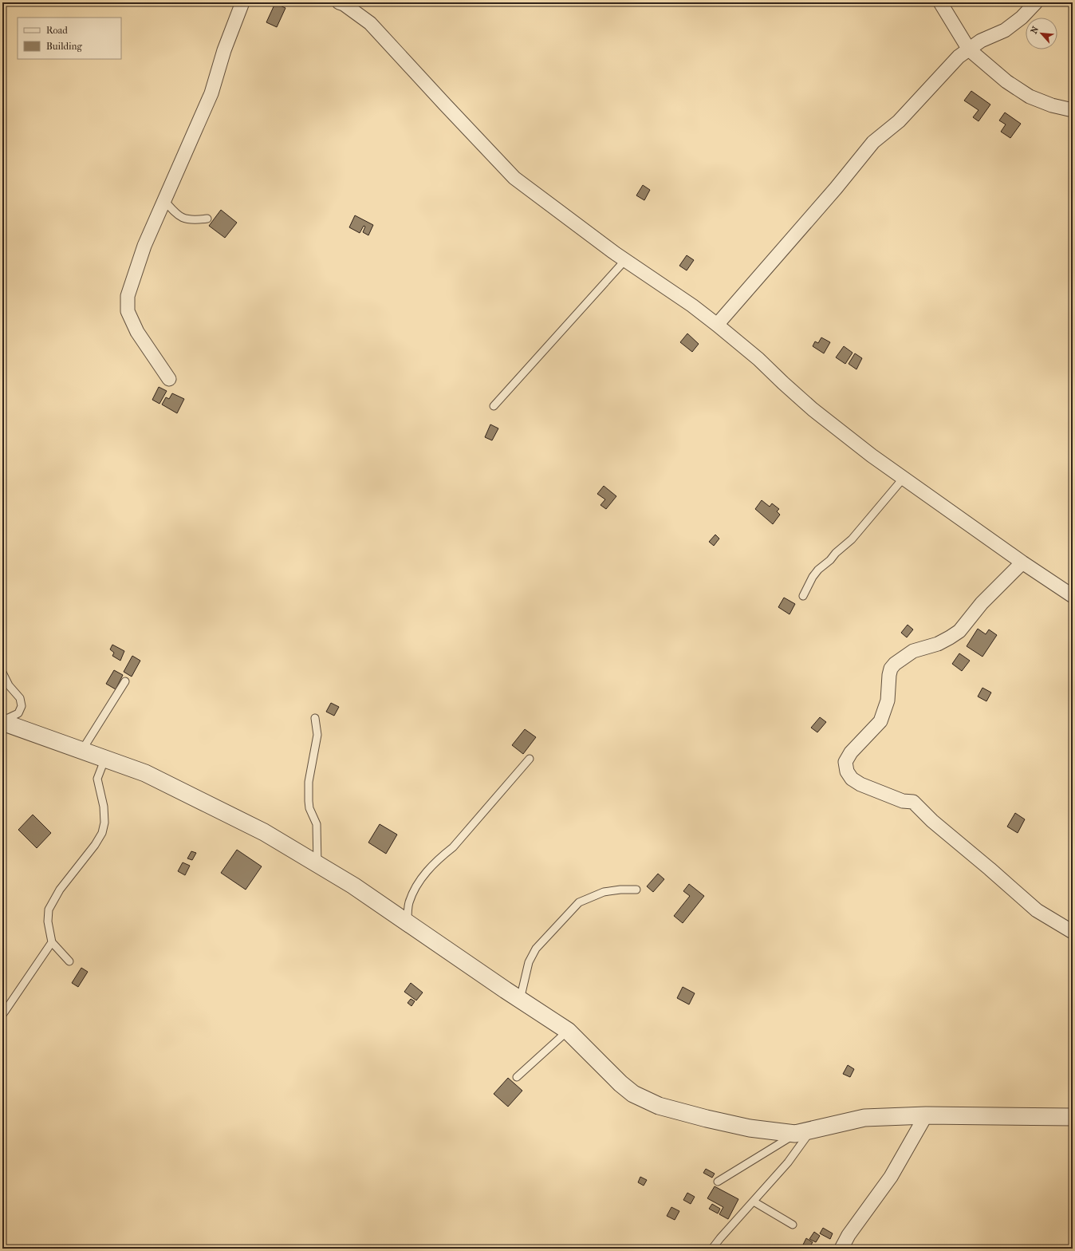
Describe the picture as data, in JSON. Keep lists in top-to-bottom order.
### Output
{
  "legend": ["Road", "Building"],
  "north": "top left"
}
